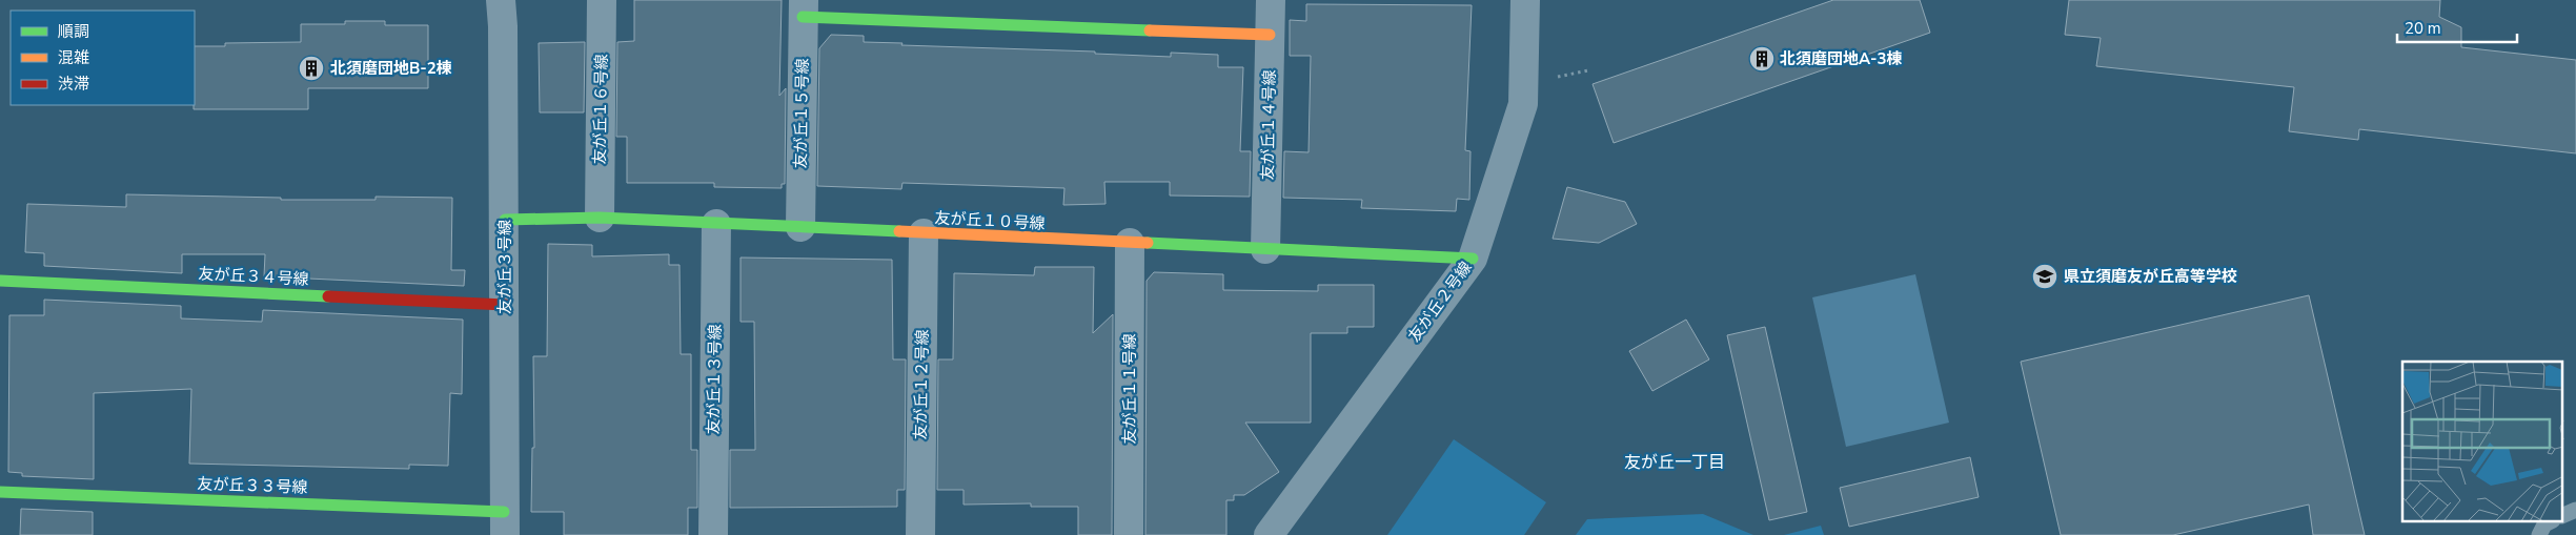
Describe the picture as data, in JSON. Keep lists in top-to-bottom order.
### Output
{
  "streets": {
    "street": [
      "友が丘１６号線",
      "友が丘１５号線",
      "友が丘１４号線",
      "友が丘１０号線",
      "友が丘３号線",
      "友が丘３４号線",
      "友が丘２号線",
      "友が丘１３号線",
      "友が丘１２号線",
      "友が丘１１号線",
      "友が丘３３号線"
    ]
  },
  "crossings": [
    ["友が丘１６号線", "友が丘１０号線"],
    ["友が丘１５号線", "友が丘１０号線"],
    ["友が丘１４号線", "友が丘１０号線"],
    ["友が丘１０号線", "友が丘３号線"],
    ["友が丘１０号線", "友が丘２号線"],
    ["友が丘１０号線", "友が丘１３号線"],
    ["友が丘１０号線", "友が丘１２号線"],
    ["友が丘１０号線", "友が丘１１号線"],
    ["友が丘３号線", "友が丘３４号線"],
    ["友が丘３号線", "友が丘３３号線"]
  ],
  "districts": ["友が丘一丁目"],
  "places": {
    "building": ["北須磨団地A-3棟", "北須磨団地B-2棟"],
    "school or university": ["県立須磨友が丘高等学校"]
  },
  "legend": ["順調", "混雑", "渋滞"],
  "scale_bar": "20 m"
}
